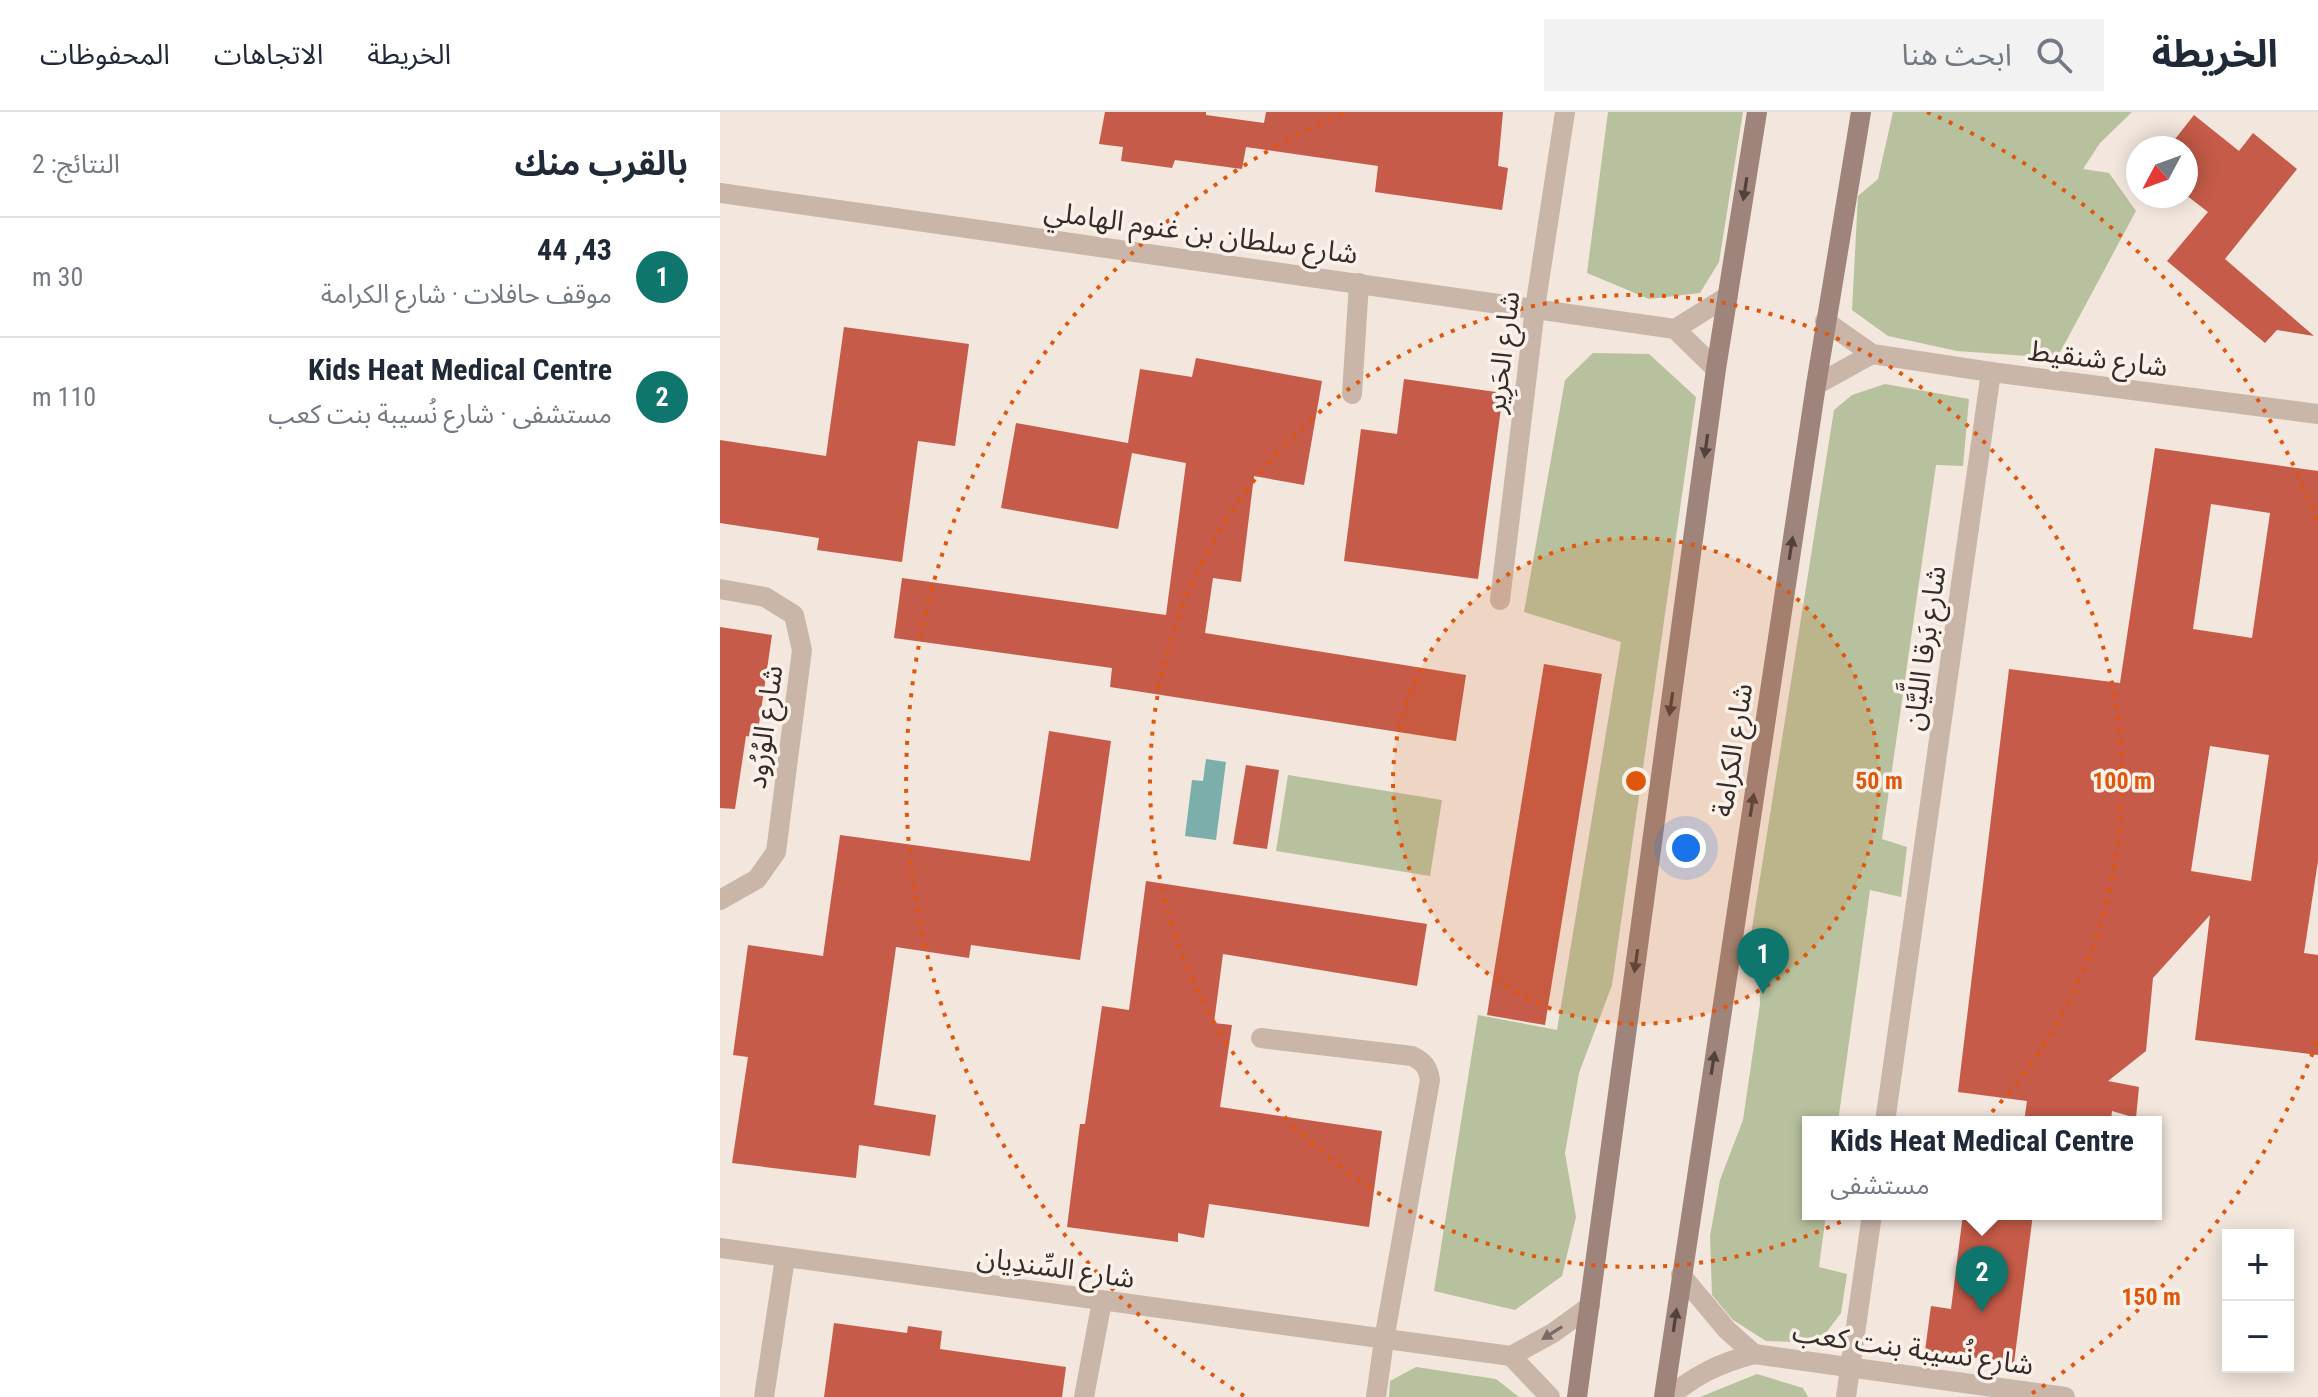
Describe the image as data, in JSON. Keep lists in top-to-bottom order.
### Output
{
  "streets": {
    "main road": ["شارع الكرامة"],
    "street": [
      "شارع سلطان بن غنوم الهاملي",
      "شارع الحَرِير",
      "شارع شنقيط",
      "شارع بَرقا اللَّيَّان",
      "شارع الوُرُود",
      "شارع السِّندِيان",
      "شارع نُسيبة بنت كعب"
    ]
  },
  "crossings": [
    ["شارع سلطان بن غنوم الهاملي", "شارع الحَرِير"],
    ["شارع شنقيط", "شارع بَرقا اللَّيَّان"],
    ["شارع شنقيط", "شارع الكرامة"],
    ["شارع الكرامة", "شارع نُسيبة بنت كعب"]
  ],
  "north": "bottom left",
  "page": {
    "header": "الخريطة",
    "search": "ابحث هنا",
    "nav": ["الخريطة", "الاتجاهات", "المحفوظات"],
    "heading": ["بالقرب منك", "النتائج: 2"],
    "list": [
      {
        "mark": "1",
        "name": "43, 44",
        "note": "موقف حافلات · شارع الكرامة",
        "value": "30 m"
      },
      {
        "mark": "2",
        "name": "Kids Heat Medical Centre",
        "note": "مستشفى · شارع نُسيبة بنت كعب",
        "value": "110 m"
      }
    ],
    "pins": ["1", "2"],
    "popup": ["Kids Heat Medical Centre", "مستشفى"],
    "map_buttons": ["+", "−"]
  },
  "rings": ["50 m", "100 m", "150 m"]
}
